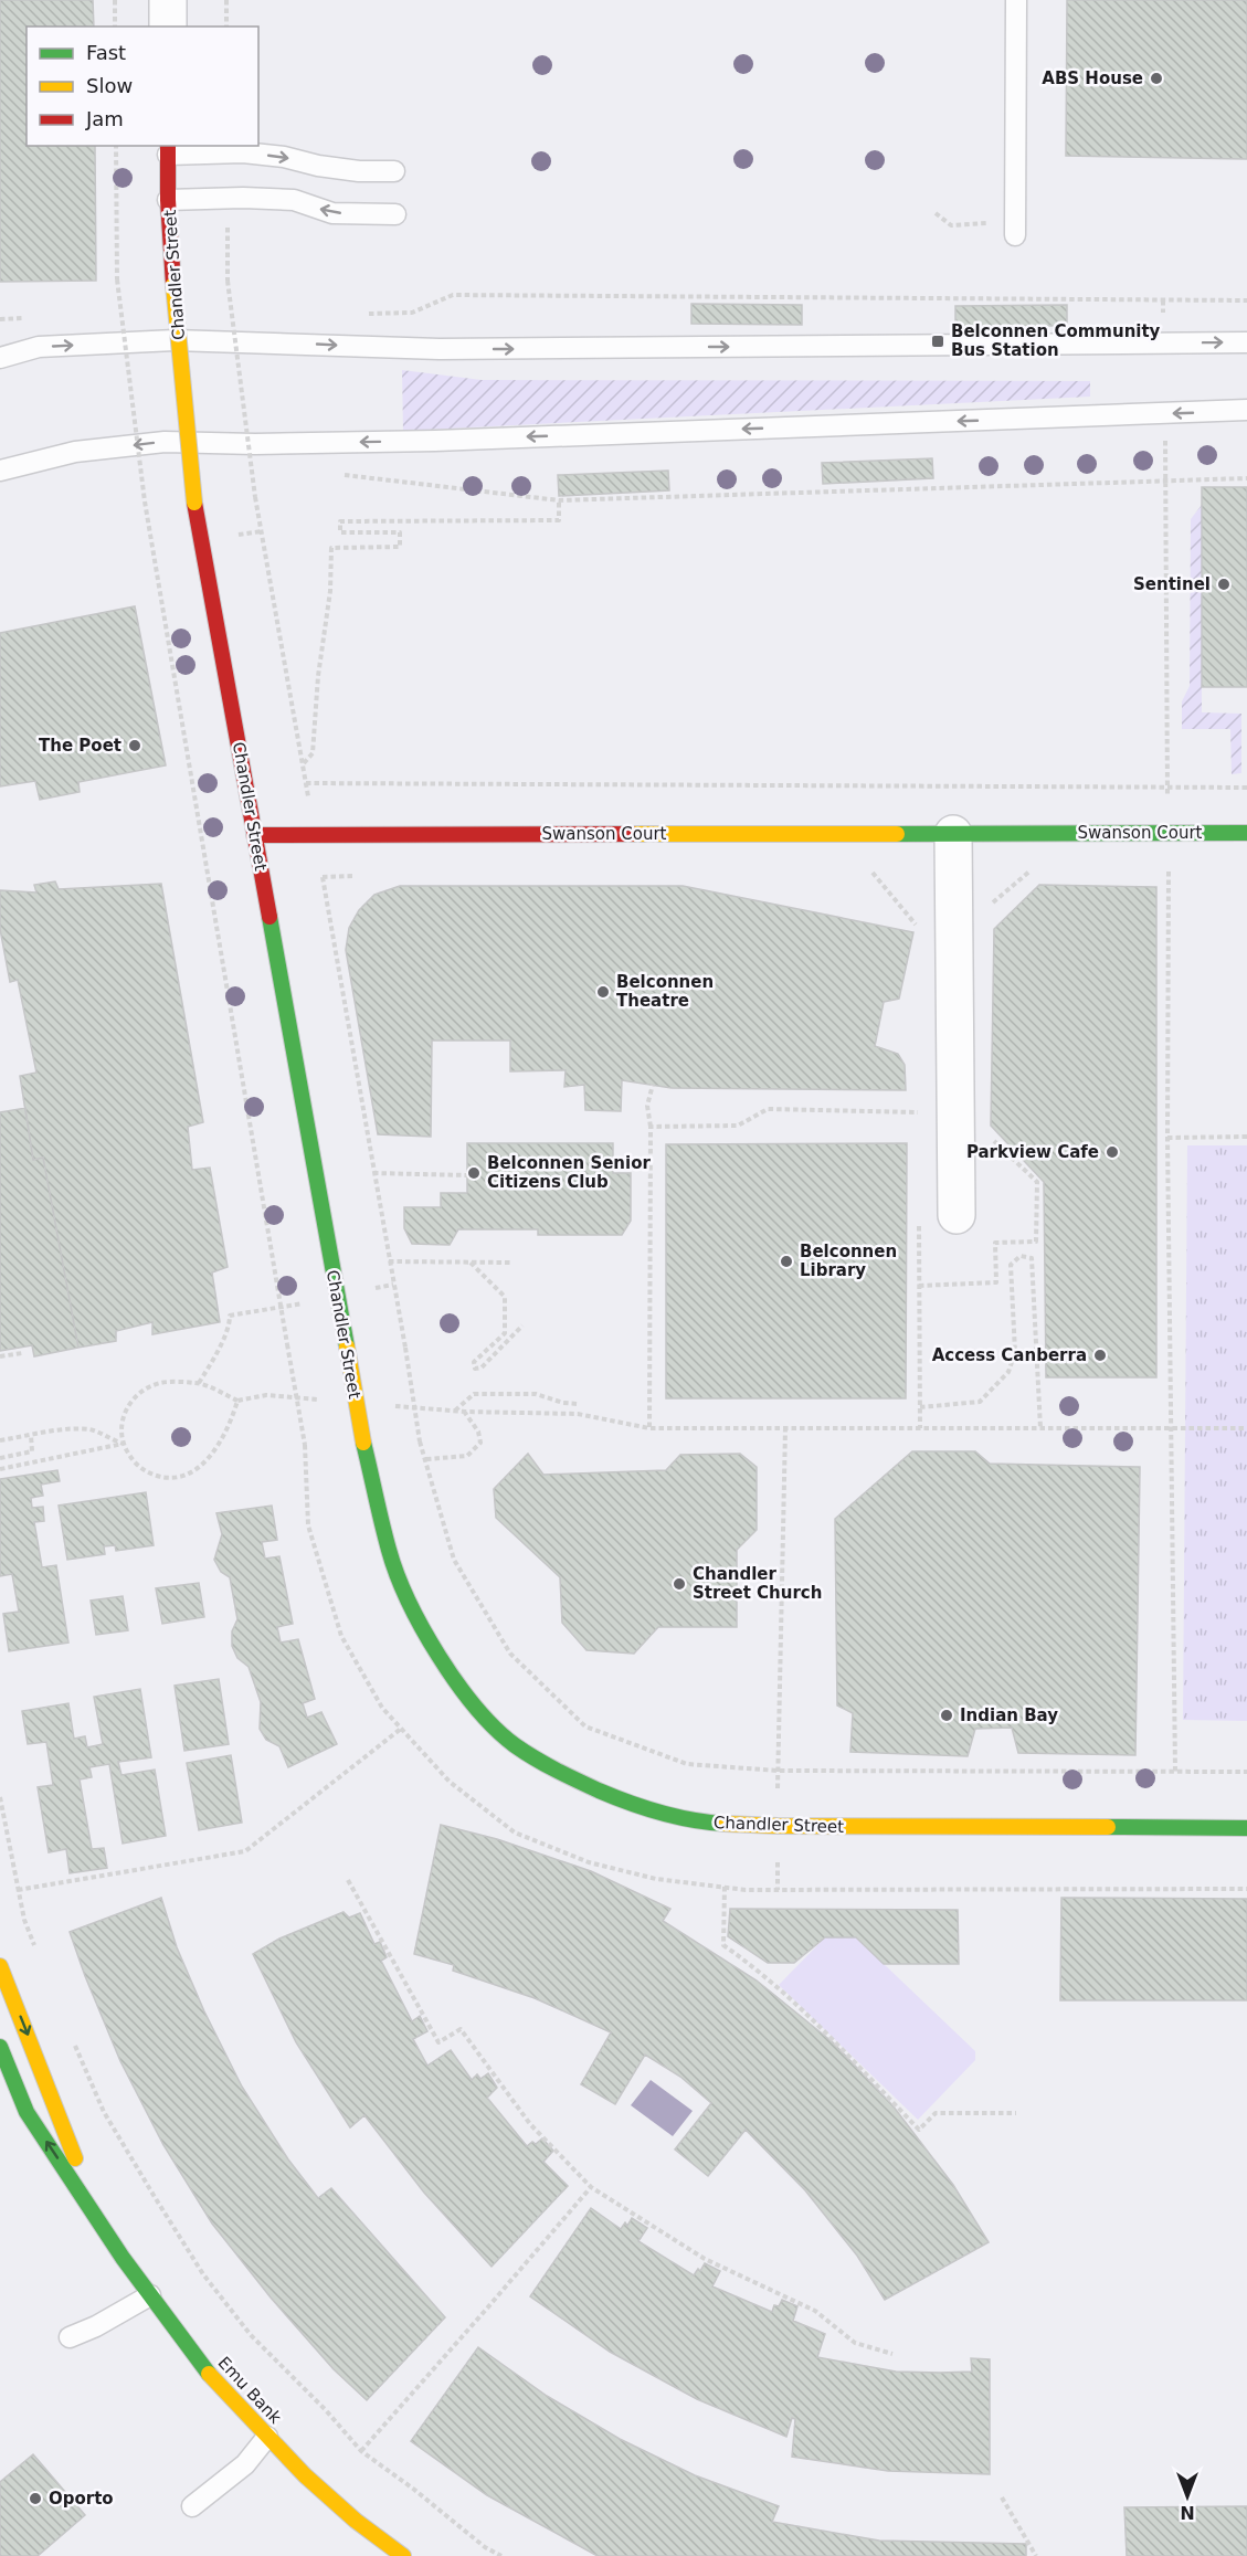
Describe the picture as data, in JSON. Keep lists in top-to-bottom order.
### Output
{
  "streets": {
    "street": ["Chandler Street", "Swanson Court", "Emu Bank"]
  },
  "crossings": [
    ["Chandler Street", "Swanson Court"]
  ],
  "places": {
    "other": [
      "ABS House",
      "Sentinel",
      "The Poet",
      "Belconnen Theatre",
      "Parkview Cafe",
      "Belconnen Senior Citizens Club",
      "Belconnen Library",
      "Access Canberra",
      "Chandler Street Church",
      "Indian Bay",
      "Oporto"
    ],
    "transit": ["Belconnen Community Bus Station"]
  },
  "legend": ["Fast", "Slow", "Jam"],
  "north": "bottom"
}
